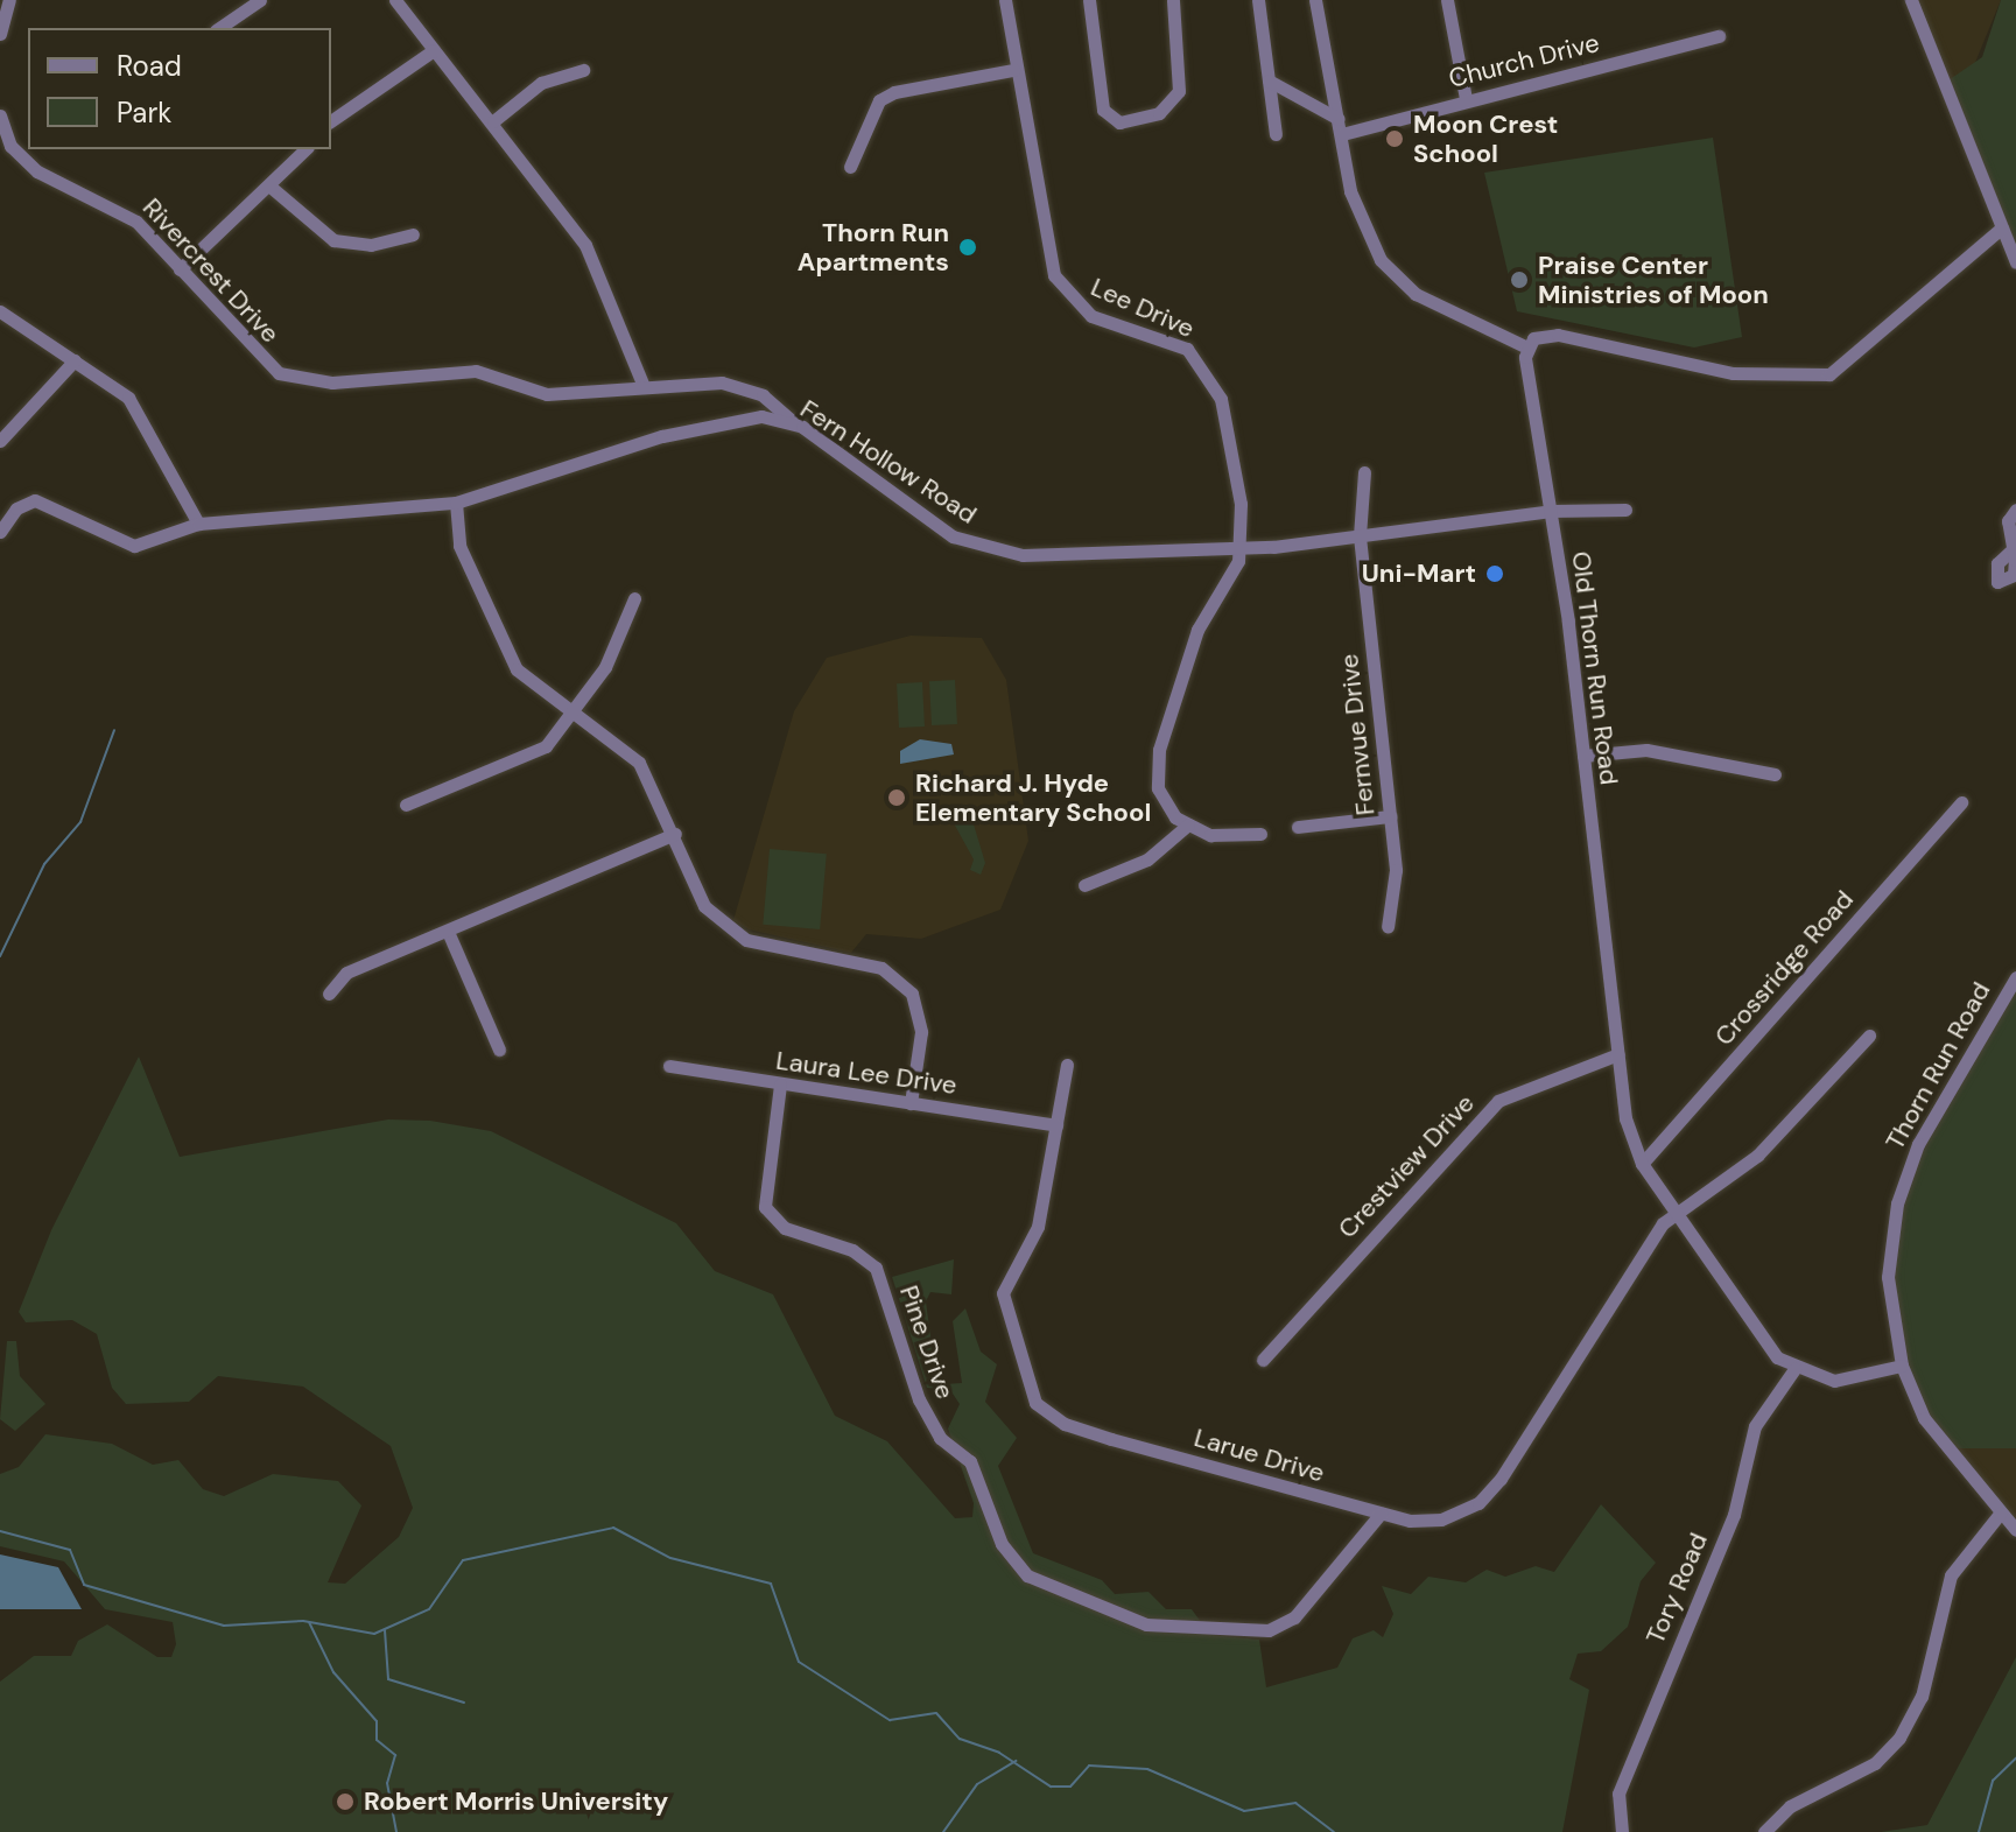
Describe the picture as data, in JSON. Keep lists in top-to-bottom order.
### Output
{
  "streets": {
    "street": [
      "Church Drive",
      "Rivercrest Drive",
      "Lee Drive",
      "Fern Hollow Road",
      "Old Thorn Run Road",
      "Fernvue Drive",
      "Crossridge Road",
      "Thorn Run Road",
      "Laura Lee Drive",
      "Crestview Drive",
      "Pine Drive",
      "Larue Drive",
      "Tory Road"
    ]
  },
  "crossings": [
    ["Rivercrest Drive", "Fern Hollow Road"],
    ["Lee Drive", "Fern Hollow Road"],
    ["Fern Hollow Road", "Old Thorn Run Road"],
    ["Fern Hollow Road", "Fernvue Drive"],
    ["Old Thorn Run Road", "Crossridge Road"],
    ["Old Thorn Run Road", "Thorn Run Road"],
    ["Old Thorn Run Road", "Crestview Drive"],
    ["Old Thorn Run Road", "Larue Drive"],
    ["Old Thorn Run Road", "Tory Road"],
    ["Laura Lee Drive", "Pine Drive"],
    ["Laura Lee Drive", "Larue Drive"],
    ["Pine Drive", "Larue Drive"]
  ],
  "places": [
    "Moon Crest School",
    "Thorn Run Apartments",
    "Praise Center Ministries of Moon",
    "Uni-Mart",
    "Richard J. Hyde Elementary School",
    "Robert Morris University"
  ],
  "legend": ["Road", "Park"]
}
